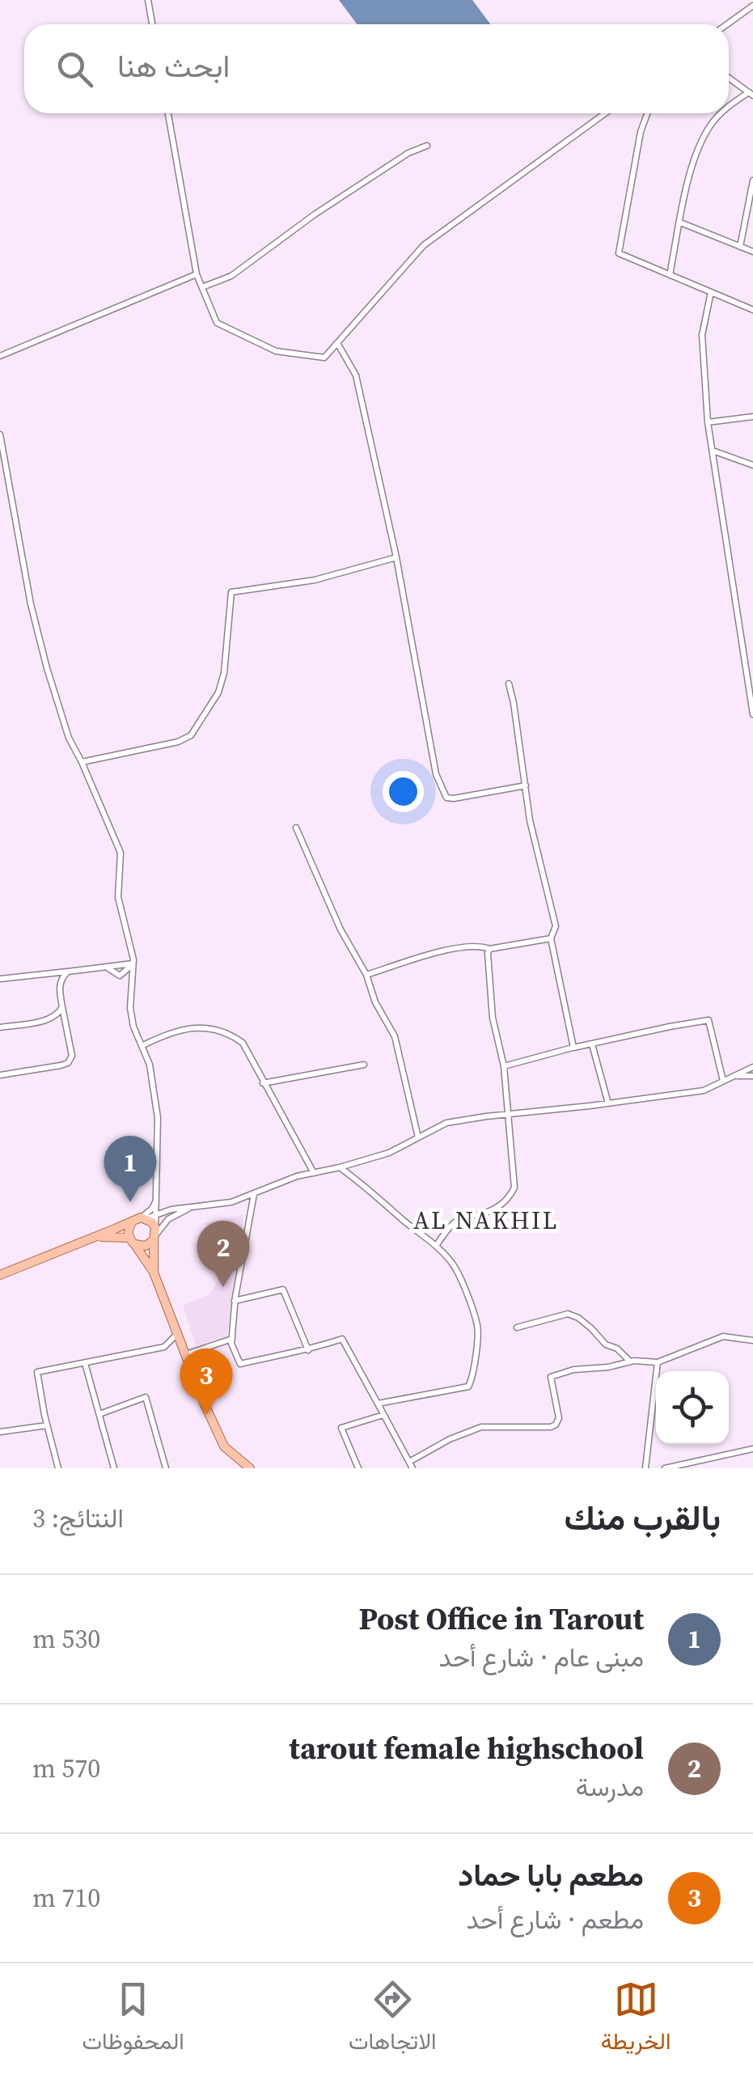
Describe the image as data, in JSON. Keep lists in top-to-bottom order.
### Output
{
  "districts": ["AL NAKHIL"],
  "page": {
    "search": "ابحث هنا",
    "pins": ["1", "2", "3"],
    "heading": ["بالقرب منك", "النتائج: 3"],
    "list": [
      {
        "mark": "1",
        "name": "Post Office in Tarout",
        "note": "مبنى عام · شارع أحد",
        "value": "530 m"
      },
      {
        "mark": "2",
        "name": "tarout female highschool",
        "note": "مدرسة",
        "value": "570 m"
      },
      {
        "mark": "3",
        "name": "مطعم بابا حماد",
        "note": "مطعم · شارع أحد",
        "value": "710 m"
      }
    ],
    "nav": ["الخريطة", "الاتجاهات", "المحفوظات"]
  }
}
